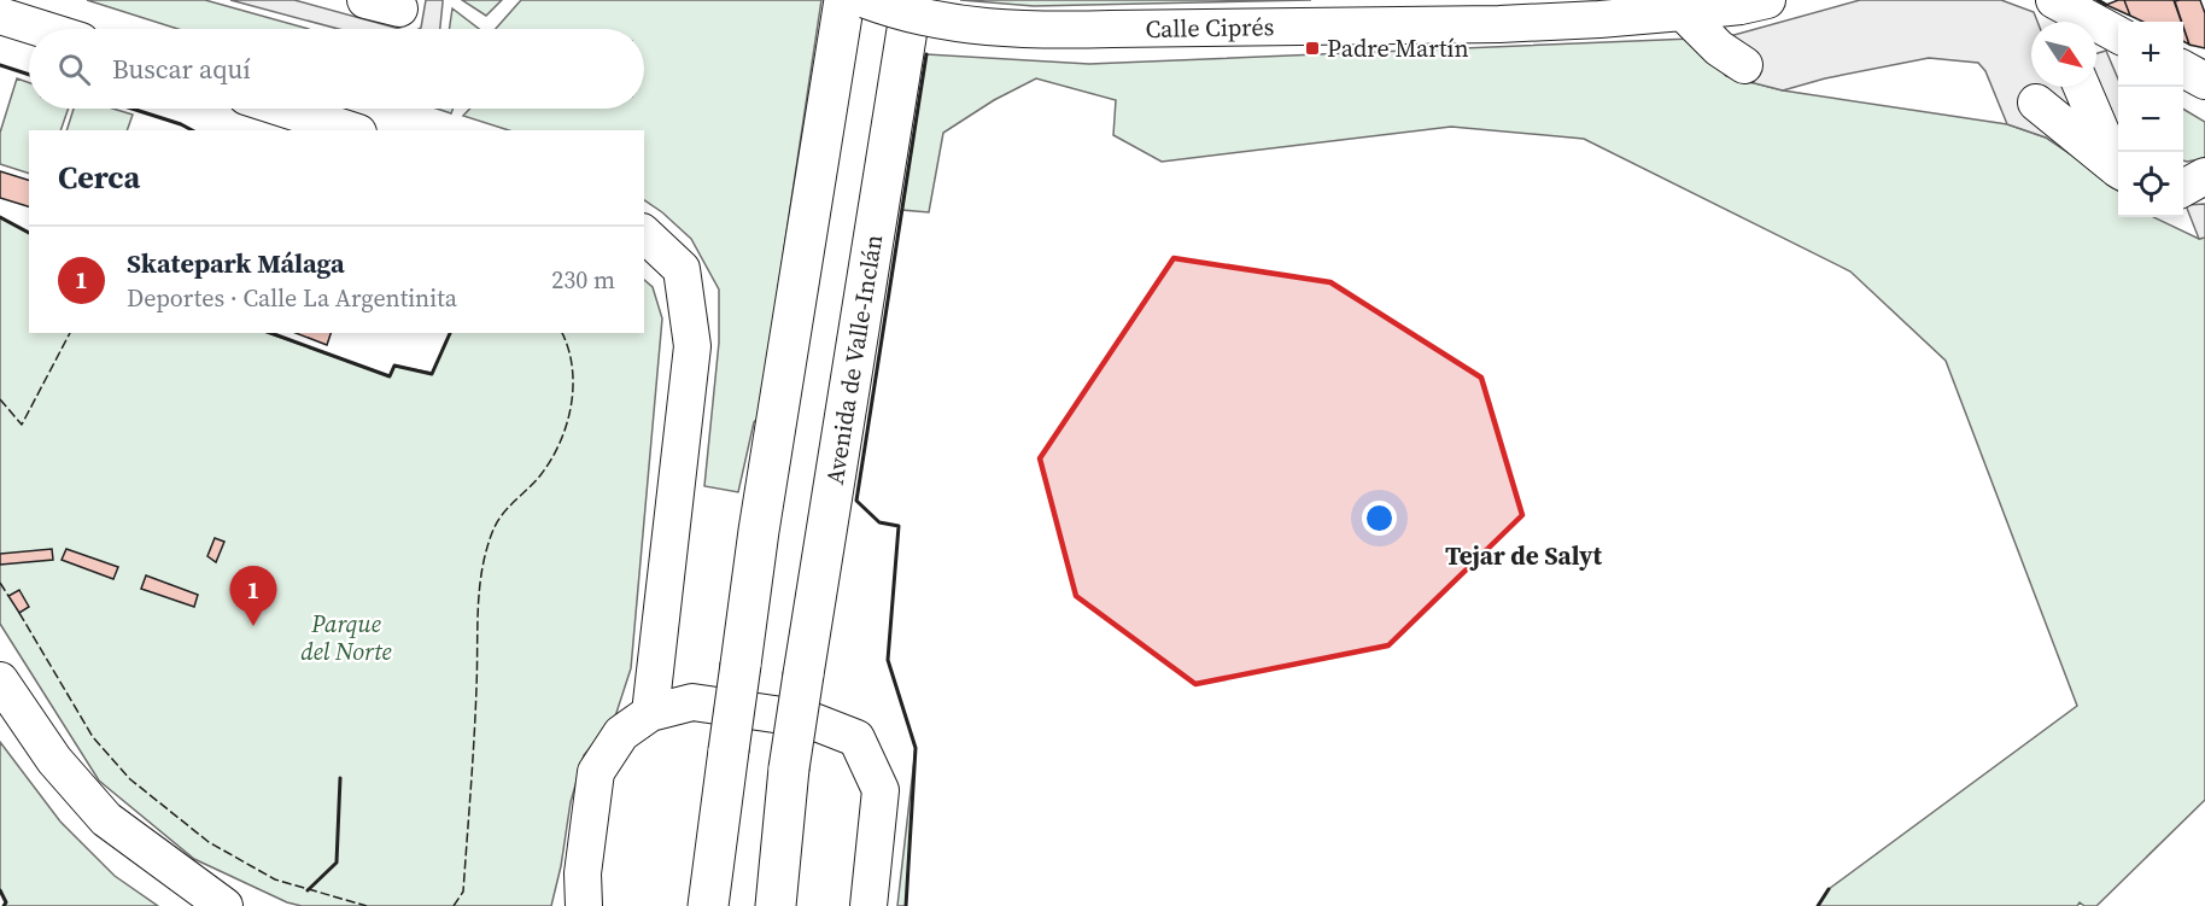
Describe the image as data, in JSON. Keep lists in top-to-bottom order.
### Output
{
  "streets": {
    "main road": ["Avenida de Valle-Inclán"],
    "street": ["Calle Ciprés"]
  },
  "districts": ["Tejar de Salyt"],
  "parks": ["Parque del Norte"],
  "places": {
    "transit": ["Padre Martín"]
  },
  "north": "bottom right",
  "page": {
    "map_buttons": ["+", "−"],
    "search": "Buscar aquí",
    "heading": "Cerca",
    "list": [
      {
        "mark": "1",
        "name": "Skatepark Málaga",
        "note": "Deportes · Calle La Argentinita",
        "value": "230 m"
      }
    ],
    "pins": "1"
  }
}
